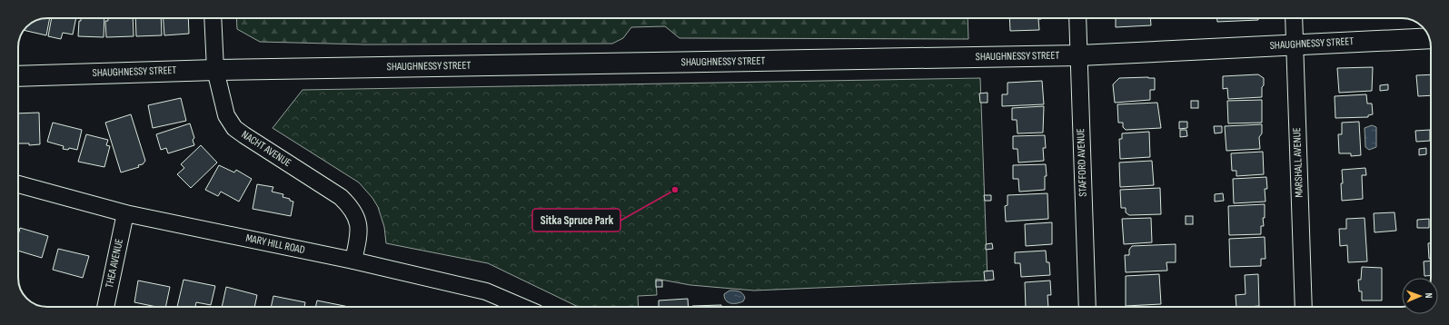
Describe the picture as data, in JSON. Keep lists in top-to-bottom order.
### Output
{
  "streets": {
    "main road": ["SHAUGHNESSY STREET"],
    "street": [
      "NACHT AVENUE",
      "STAFFORD AVENUE",
      "MARSHALL AVENUE",
      "MARY HILL ROAD",
      "THEA AVENUE"
    ]
  },
  "crossings": [
    ["SHAUGHNESSY STREET", "NACHT AVENUE"],
    ["SHAUGHNESSY STREET", "STAFFORD AVENUE"],
    ["SHAUGHNESSY STREET", "MARSHALL AVENUE"],
    ["NACHT AVENUE", "MARY HILL ROAD"],
    ["MARY HILL ROAD", "THEA AVENUE"]
  ],
  "places": ["Sitka Spruce Park"],
  "north": "right"
}
